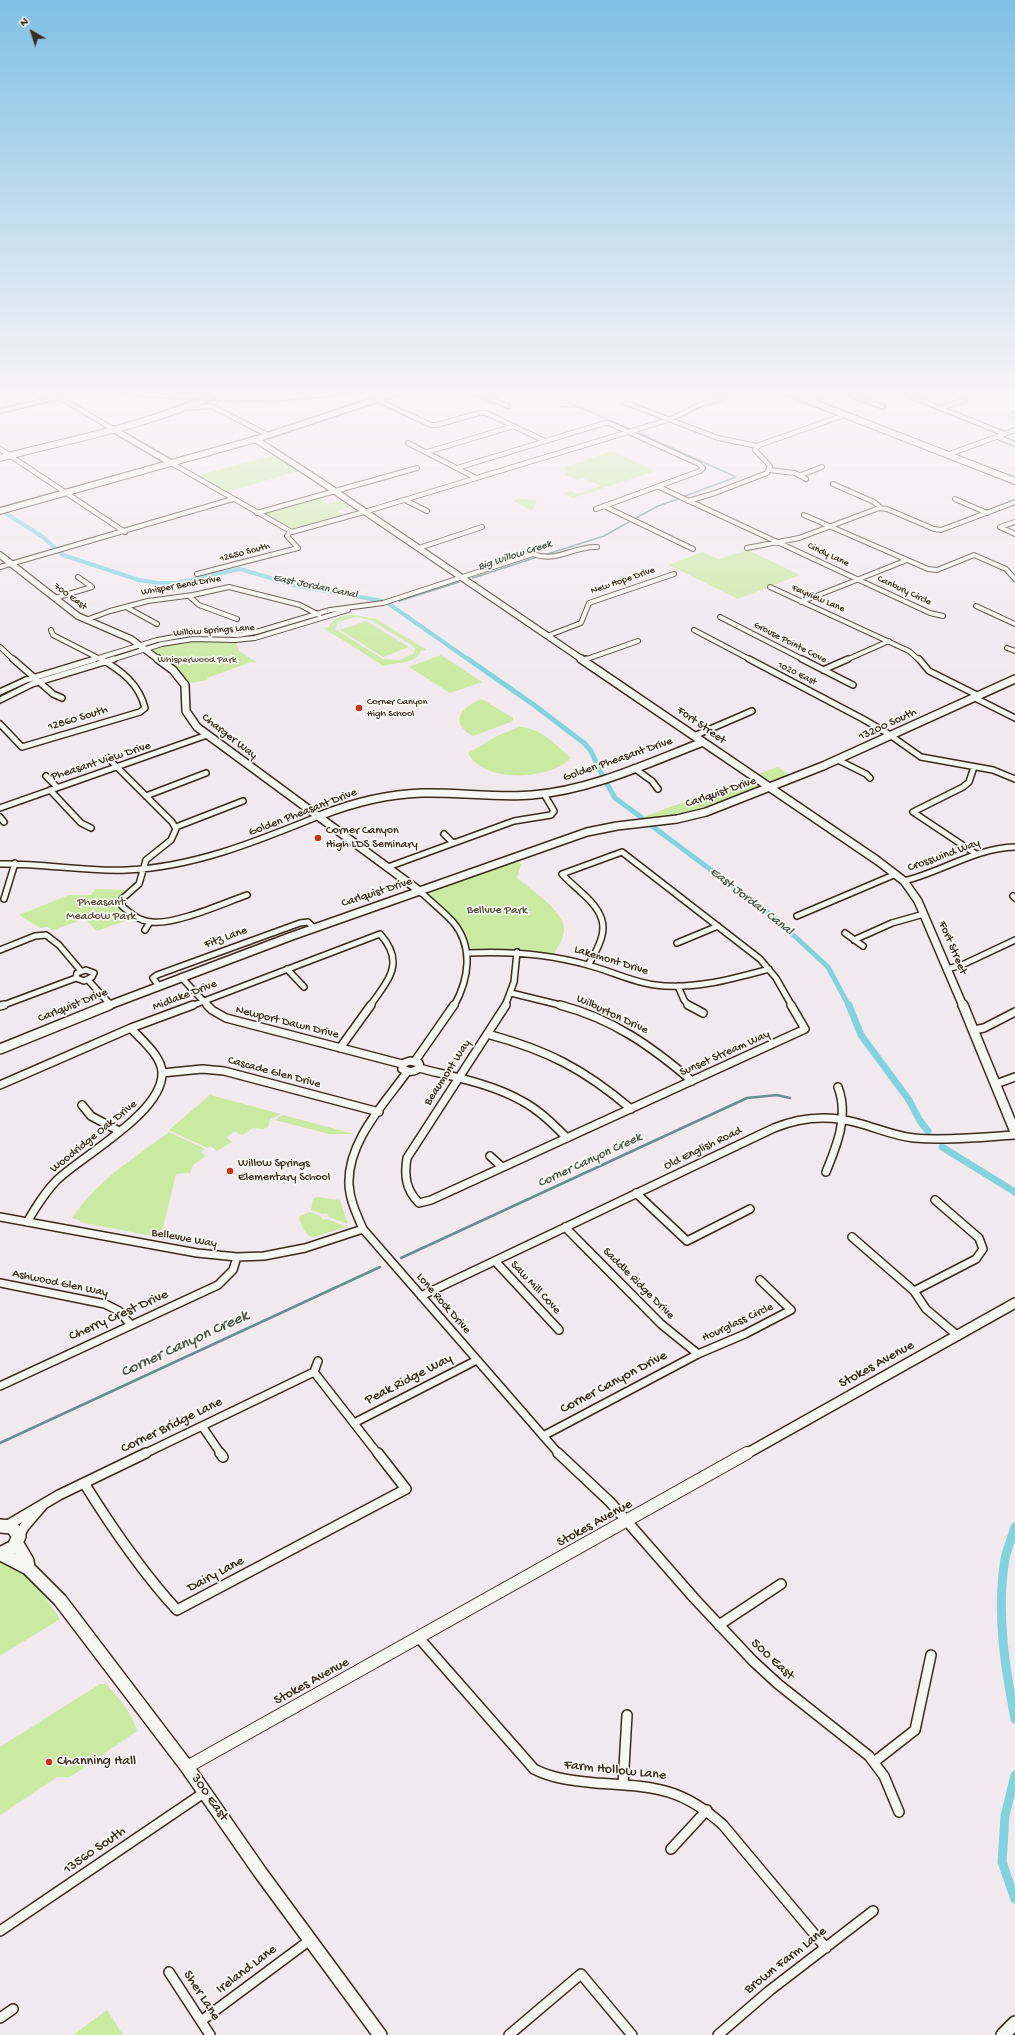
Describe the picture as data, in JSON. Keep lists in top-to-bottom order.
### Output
{
  "streets": {
    "main road": ["300 East"],
    "street": [
      "12650 South",
      "Cindy Lane",
      "New Hope Drive",
      "Whisper Bend Drive",
      "Canbury Circle",
      "700 East",
      "Fayview Lane",
      "Willow Springs Lane",
      "Grouse Pointe Cove",
      "1020 East",
      "12860 South",
      "13200 South",
      "Fort Street",
      "Charger Way",
      "Golden Pheasant Drive",
      "Pheasant View Drive",
      "Carlquist Drive",
      "Crosswind Way",
      "Fitz Lane",
      "Lakemont Drive",
      "Midlake Drive",
      "Wilburton Drive",
      "Newport Dawn Drive",
      "Sunset Stream Way",
      "Cascade Glen Drive",
      "Beaumont Way",
      "Woodridge Oak Drive",
      "Old English Road",
      "Bellevue Way",
      "Ashwood Glen Way",
      "Saddle Ridge Drive",
      "Saw Mill Cove",
      "Lone Rock Drive",
      "Cherry Crest Drive",
      "Hourglass Circle",
      "Stokes Avenue",
      "Peak Ridge Way",
      "Corner Canyon Drive",
      "Corner Bridge Lane",
      "Dairy Lane",
      "500 East",
      "Farm Hollow Lane",
      "13560 South",
      "Brown Farm Lane",
      "Ireland Lane",
      "Sher Lane"
    ]
  },
  "crossings": [
    ["Cindy Lane", "Canbury Circle"],
    ["New Hope Drive", "Fort Street"],
    ["Whisper Bend Drive", "700 East"],
    ["Whisper Bend Drive", "Willow Springs Lane"],
    ["700 East", "Willow Springs Lane"],
    ["700 East", "Charger Way"],
    ["Fayview Lane", "13200 South"],
    ["Willow Springs Lane", "12860 South"],
    ["Willow Springs Lane", "Fort Street"],
    ["Willow Springs Lane", "Charger Way"],
    ["1020 East", "13200 South"],
    ["13200 South", "Fort Street"],
    ["13200 South", "Carlquist Drive"],
    ["Fort Street", "Golden Pheasant Drive"],
    ["Fort Street", "Carlquist Drive"],
    ["Fort Street", "Crosswind Way"],
    ["Fort Street", "Old English Road"],
    ["Charger Way", "Golden Pheasant Drive"],
    ["Charger Way", "Pheasant View Drive"],
    ["Carlquist Drive", "Fitz Lane"],
    ["Carlquist Drive", "Newport Dawn Drive"],
    ["Lakemont Drive", "Sunset Stream Way"],
    ["Lakemont Drive", "Beaumont Way"],
    ["Midlake Drive", "Newport Dawn Drive"],
    ["Wilburton Drive", "Sunset Stream Way"],
    ["Wilburton Drive", "Beaumont Way"],
    ["Newport Dawn Drive", "Lone Rock Drive"],
    ["Sunset Stream Way", "Beaumont Way"],
    ["Cascade Glen Drive", "Woodridge Oak Drive"],
    ["Cascade Glen Drive", "Lone Rock Drive"],
    ["Woodridge Oak Drive", "Bellevue Way"],
    ["Old English Road", "Saddle Ridge Drive"],
    ["Old English Road", "Saw Mill Cove"],
    ["Old English Road", "Lone Rock Drive"],
    ["Bellevue Way", "Lone Rock Drive"],
    ["Bellevue Way", "Cherry Crest Drive"],
    ["Ashwood Glen Way", "Cherry Crest Drive"],
    ["Saddle Ridge Drive", "Hourglass Circle"],
    ["Saddle Ridge Drive", "Corner Canyon Drive"],
    ["Lone Rock Drive", "Stokes Avenue"],
    ["Lone Rock Drive", "Peak Ridge Way"],
    ["Lone Rock Drive", "Corner Canyon Drive"],
    ["Lone Rock Drive", "500 East"],
    ["Hourglass Circle", "Corner Canyon Drive"],
    ["Stokes Avenue", "500 East"],
    ["Stokes Avenue", "Farm Hollow Lane"],
    ["Stokes Avenue", "300 East"],
    ["Peak Ridge Way", "Dairy Lane"],
    ["Corner Bridge Lane", "Dairy Lane"],
    ["Corner Bridge Lane", "300 East"],
    ["Farm Hollow Lane", "Brown Farm Lane"],
    ["300 East", "13560 South"],
    ["300 East", "Ireland Lane"],
    ["Ireland Lane", "Sher Lane"]
  ],
  "water": ["Big Willow Creek", "East Jordan Canal", "Corner Canyon Creek"],
  "parks": ["Whisperwood Park", "Pheasant Meadow Park", "Bellvue Park"],
  "places": [
    "Corner Canyon High School",
    "Corner Canyon High LDS Seminary",
    "Willow Springs Elementary School",
    "Channing Hall"
  ],
  "north": "top left"
}
